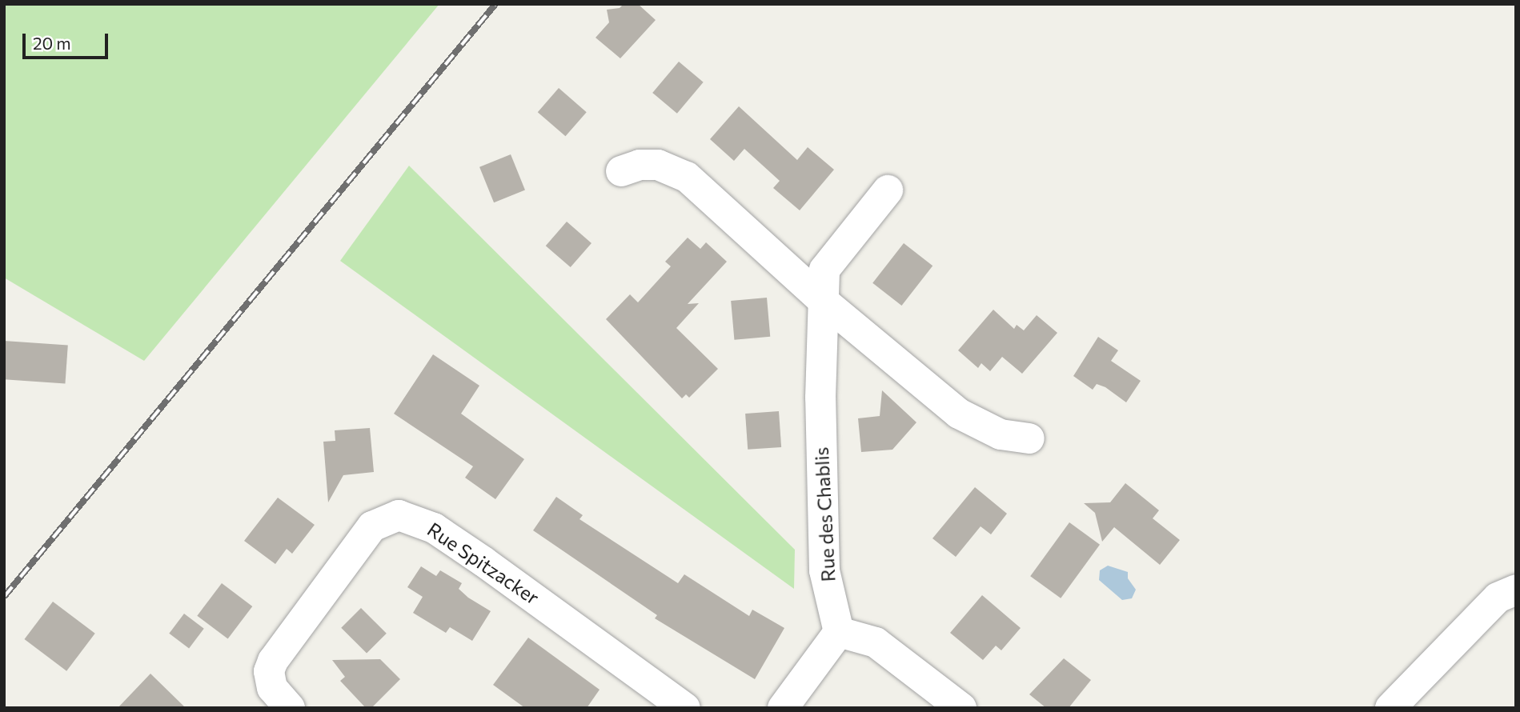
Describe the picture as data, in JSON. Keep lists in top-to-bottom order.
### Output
{
  "streets": {
    "street": ["Rue des Chablis", "Rue Spitzacker"]
  },
  "scale_bar": "20 m"
}
